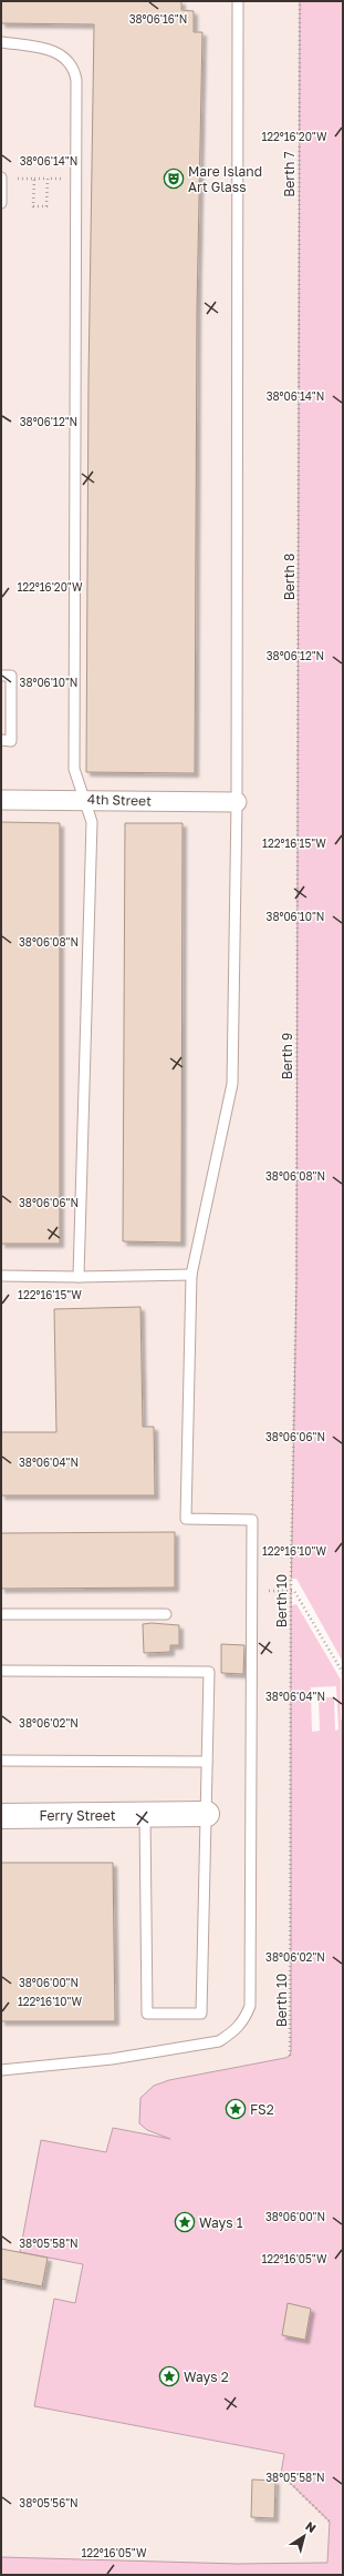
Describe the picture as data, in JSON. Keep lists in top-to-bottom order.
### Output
{
  "streets": {
    "street": ["4th Street", "Ferry Street"],
    "path": [
      "Berth 7",
      "Berth 8",
      "Berth 9",
      "Berth 10"
    ]
  },
  "crossings": [
    ["Berth 7", "Berth 8"],
    ["Berth 8", "Berth 9"],
    ["Berth 9", "Berth 10"]
  ],
  "places": {
    "theatre": ["Mare Island Art Glass"],
    "place": ["FS2", "Ways 1", "Ways 2"]
  },
  "north": "top right",
  "coordinates": [
    "38°06'16\"N",
    "122°16'20\"W",
    "38°06'14\"N",
    "38°06'12\"N",
    "38°06'10\"N",
    "122°16'15\"W",
    "38°06'08\"N",
    "38°06'06\"N",
    "38°06'04\"N",
    "122°16'10\"W",
    "38°06'02\"N",
    "38°06'00\"N",
    "38°05'58\"N",
    "122°16'05\"W",
    "38°05'56\"N"
  ]
}
